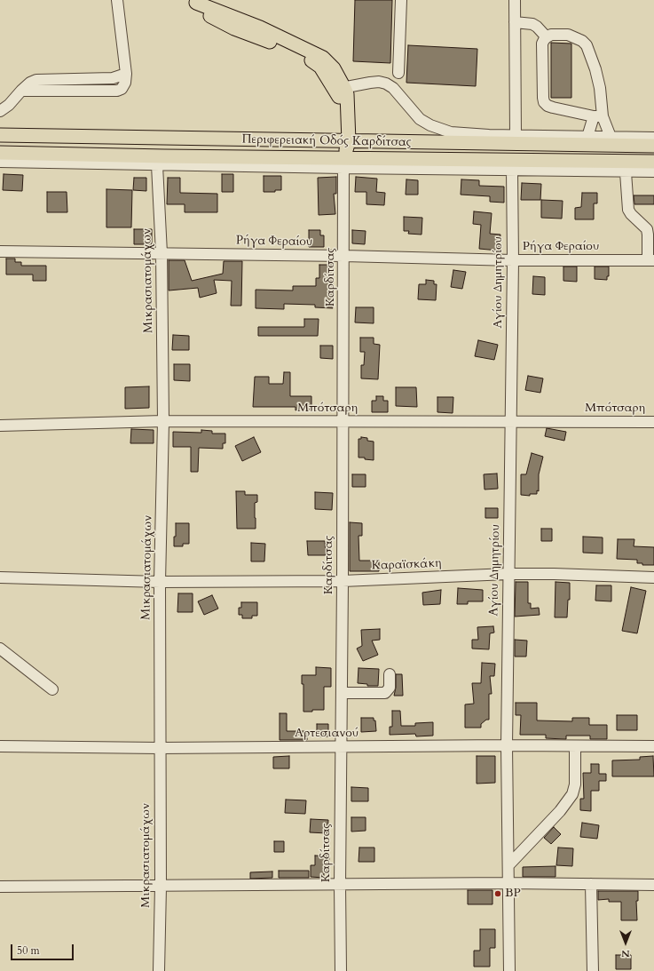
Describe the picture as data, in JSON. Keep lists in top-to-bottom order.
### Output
{
  "streets": {
    "main road": ["Περιφερειακή Οδός Καρδίτσας"],
    "street": [
      "Ρήγα Φεραίου",
      "Καρδίτσας",
      "Μικρασιατομάχων",
      "Αγίου Δημητρίου",
      "Μπότσαρη",
      "Καραϊσκάκη",
      "Αρτεσιανού"
    ]
  },
  "crossings": [
    ["Περιφερειακή Οδός Καρδίτσας", "Καρδίτσας"],
    ["Ρήγα Φεραίου", "Καρδίτσας"],
    ["Ρήγα Φεραίου", "Μικρασιατομάχων"],
    ["Ρήγα Φεραίου", "Αγίου Δημητρίου"],
    ["Καρδίτσας", "Μπότσαρη"],
    ["Καρδίτσας", "Καραϊσκάκη"],
    ["Καρδίτσας", "Αρτεσιανού"],
    ["Μικρασιατομάχων", "Μπότσαρη"],
    ["Μικρασιατομάχων", "Καραϊσκάκη"],
    ["Μικρασιατομάχων", "Αρτεσιανού"],
    ["Αγίου Δημητρίου", "Μπότσαρη"],
    ["Αγίου Δημητρίου", "Καραϊσκάκη"],
    ["Αγίου Δημητρίου", "Αρτεσιανού"]
  ],
  "places": ["BP"],
  "scale_bar": "50 m",
  "north": "bottom"
}
